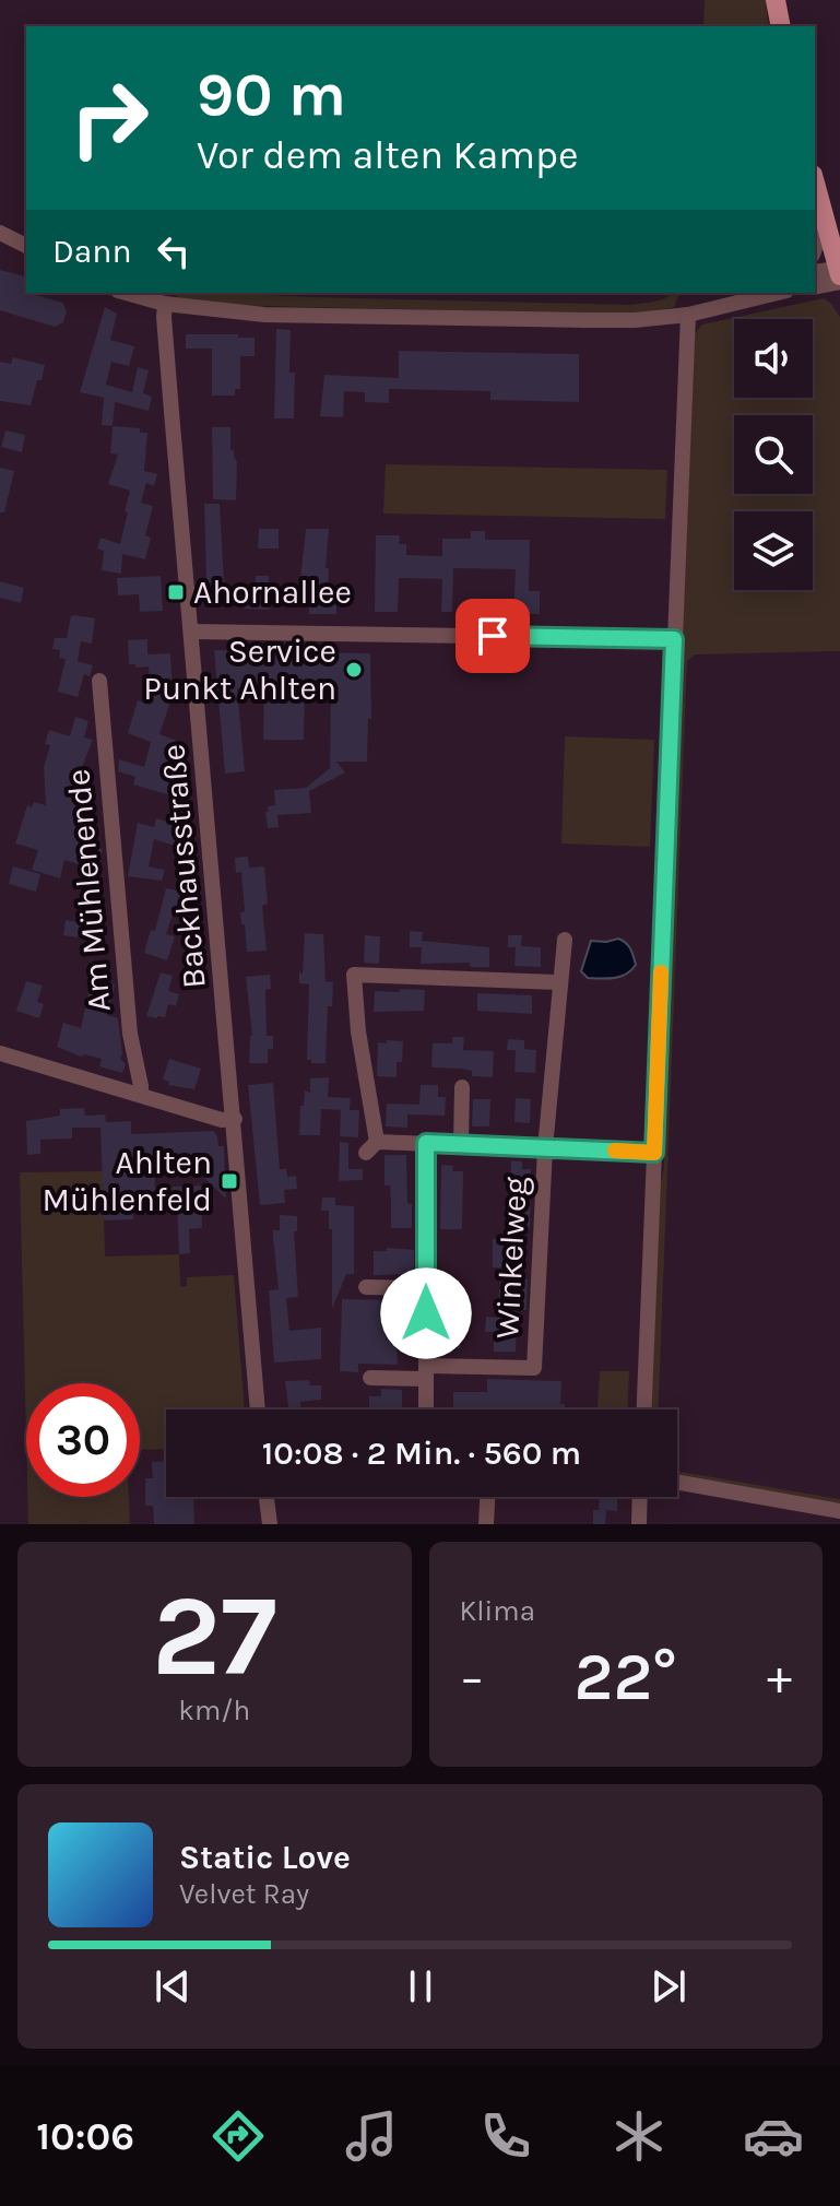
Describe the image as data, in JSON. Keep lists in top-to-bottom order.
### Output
{
  "streets": {
    "street": ["Backhausstraße", "Am Mühlenende", "Winkelweg"]
  },
  "places": {
    "transit": ["Ahornallee", "Ahlten Mühlenfeld"],
    "other": ["Service Punkt Ahlten"]
  },
  "page": {
    "turn": ["90 m", "Vor dem alten Kampe"],
    "then": "Dann",
    "limit": "30",
    "trip": "10:08 · 2 Min. · 560 m",
    "tile": [
      ["27", "km/h"],
      "Klima"
    ],
    "heat": ["−", "22°", "+"],
    "song": ["Static Love", "Velvet Ray"],
    "tabs": "10:06"
  }
}
